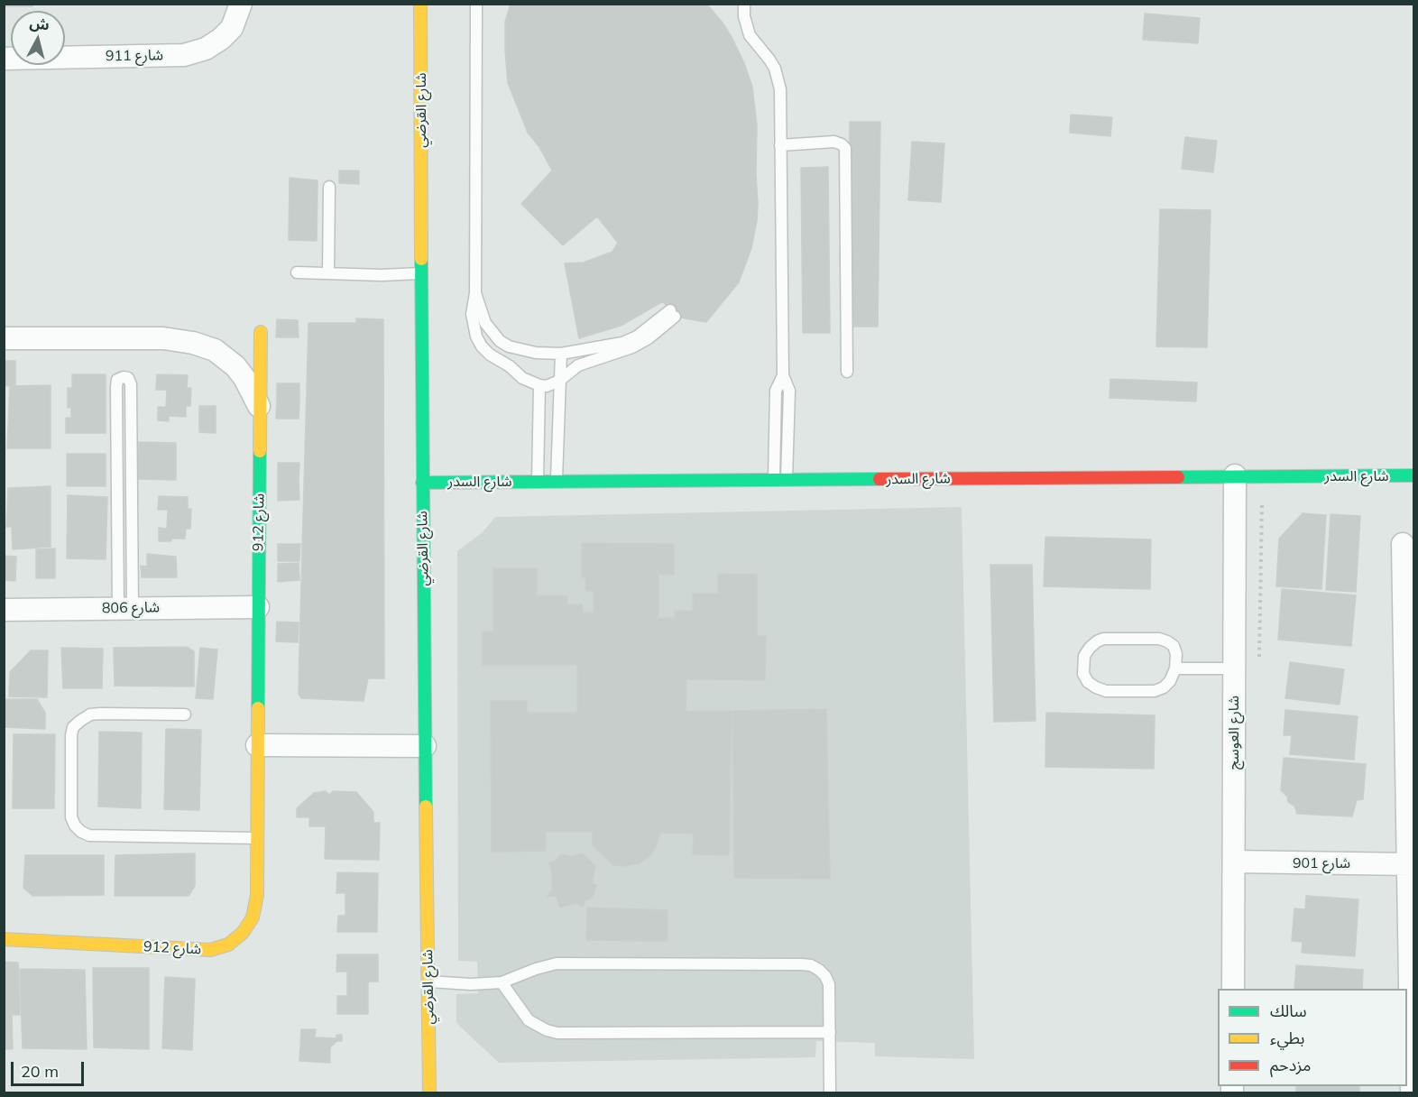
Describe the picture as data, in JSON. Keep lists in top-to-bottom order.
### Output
{
  "streets": {
    "street": [
      "شارع 911",
      "شارع القرضي",
      "شارع السدر",
      "شارع 912",
      "شارع 806",
      "شارع العوسج",
      "شارع 901"
    ]
  },
  "crossings": [
    ["شارع القرضي", "شارع السدر"],
    ["شارع السدر", "شارع العوسج"],
    ["شارع 912", "شارع 806"],
    ["شارع العوسج", "شارع 901"]
  ],
  "legend": ["سالك", "بطيء", "مزدحم"],
  "scale_bar": "20 m",
  "north": "top"
}
